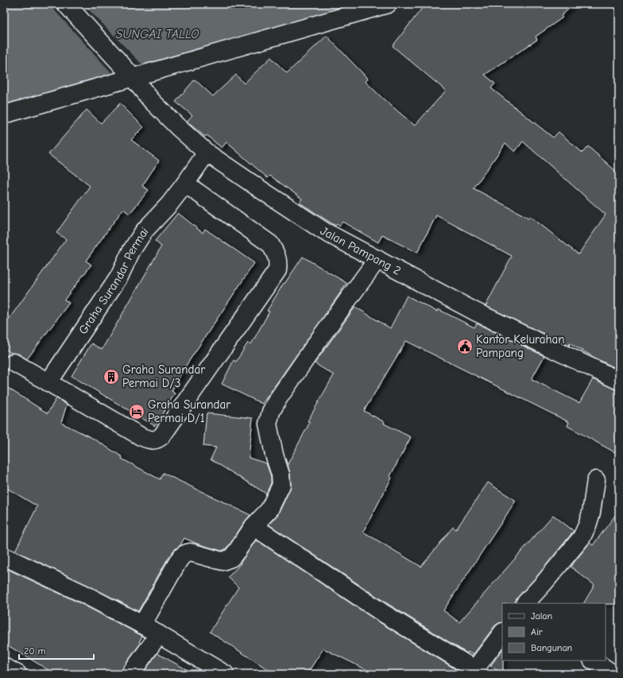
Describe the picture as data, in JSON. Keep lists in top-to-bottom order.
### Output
{
  "streets": {
    "street": ["Jalan Pampang 2", "Graha Surandar Permai"]
  },
  "crossings": [
    ["Jalan Pampang 2", "Graha Surandar Permai"]
  ],
  "water": ["SUNGAI TALLO"],
  "places": {
    "public building": ["Kantor Kelurahan Pampang"],
    "building": ["Graha Surandar Permai D/3"],
    "hotel": ["Graha Surandar Permai D/1"]
  },
  "legend": ["Jalan", "Air", "Bangunan"],
  "scale_bar": "20 m"
}
